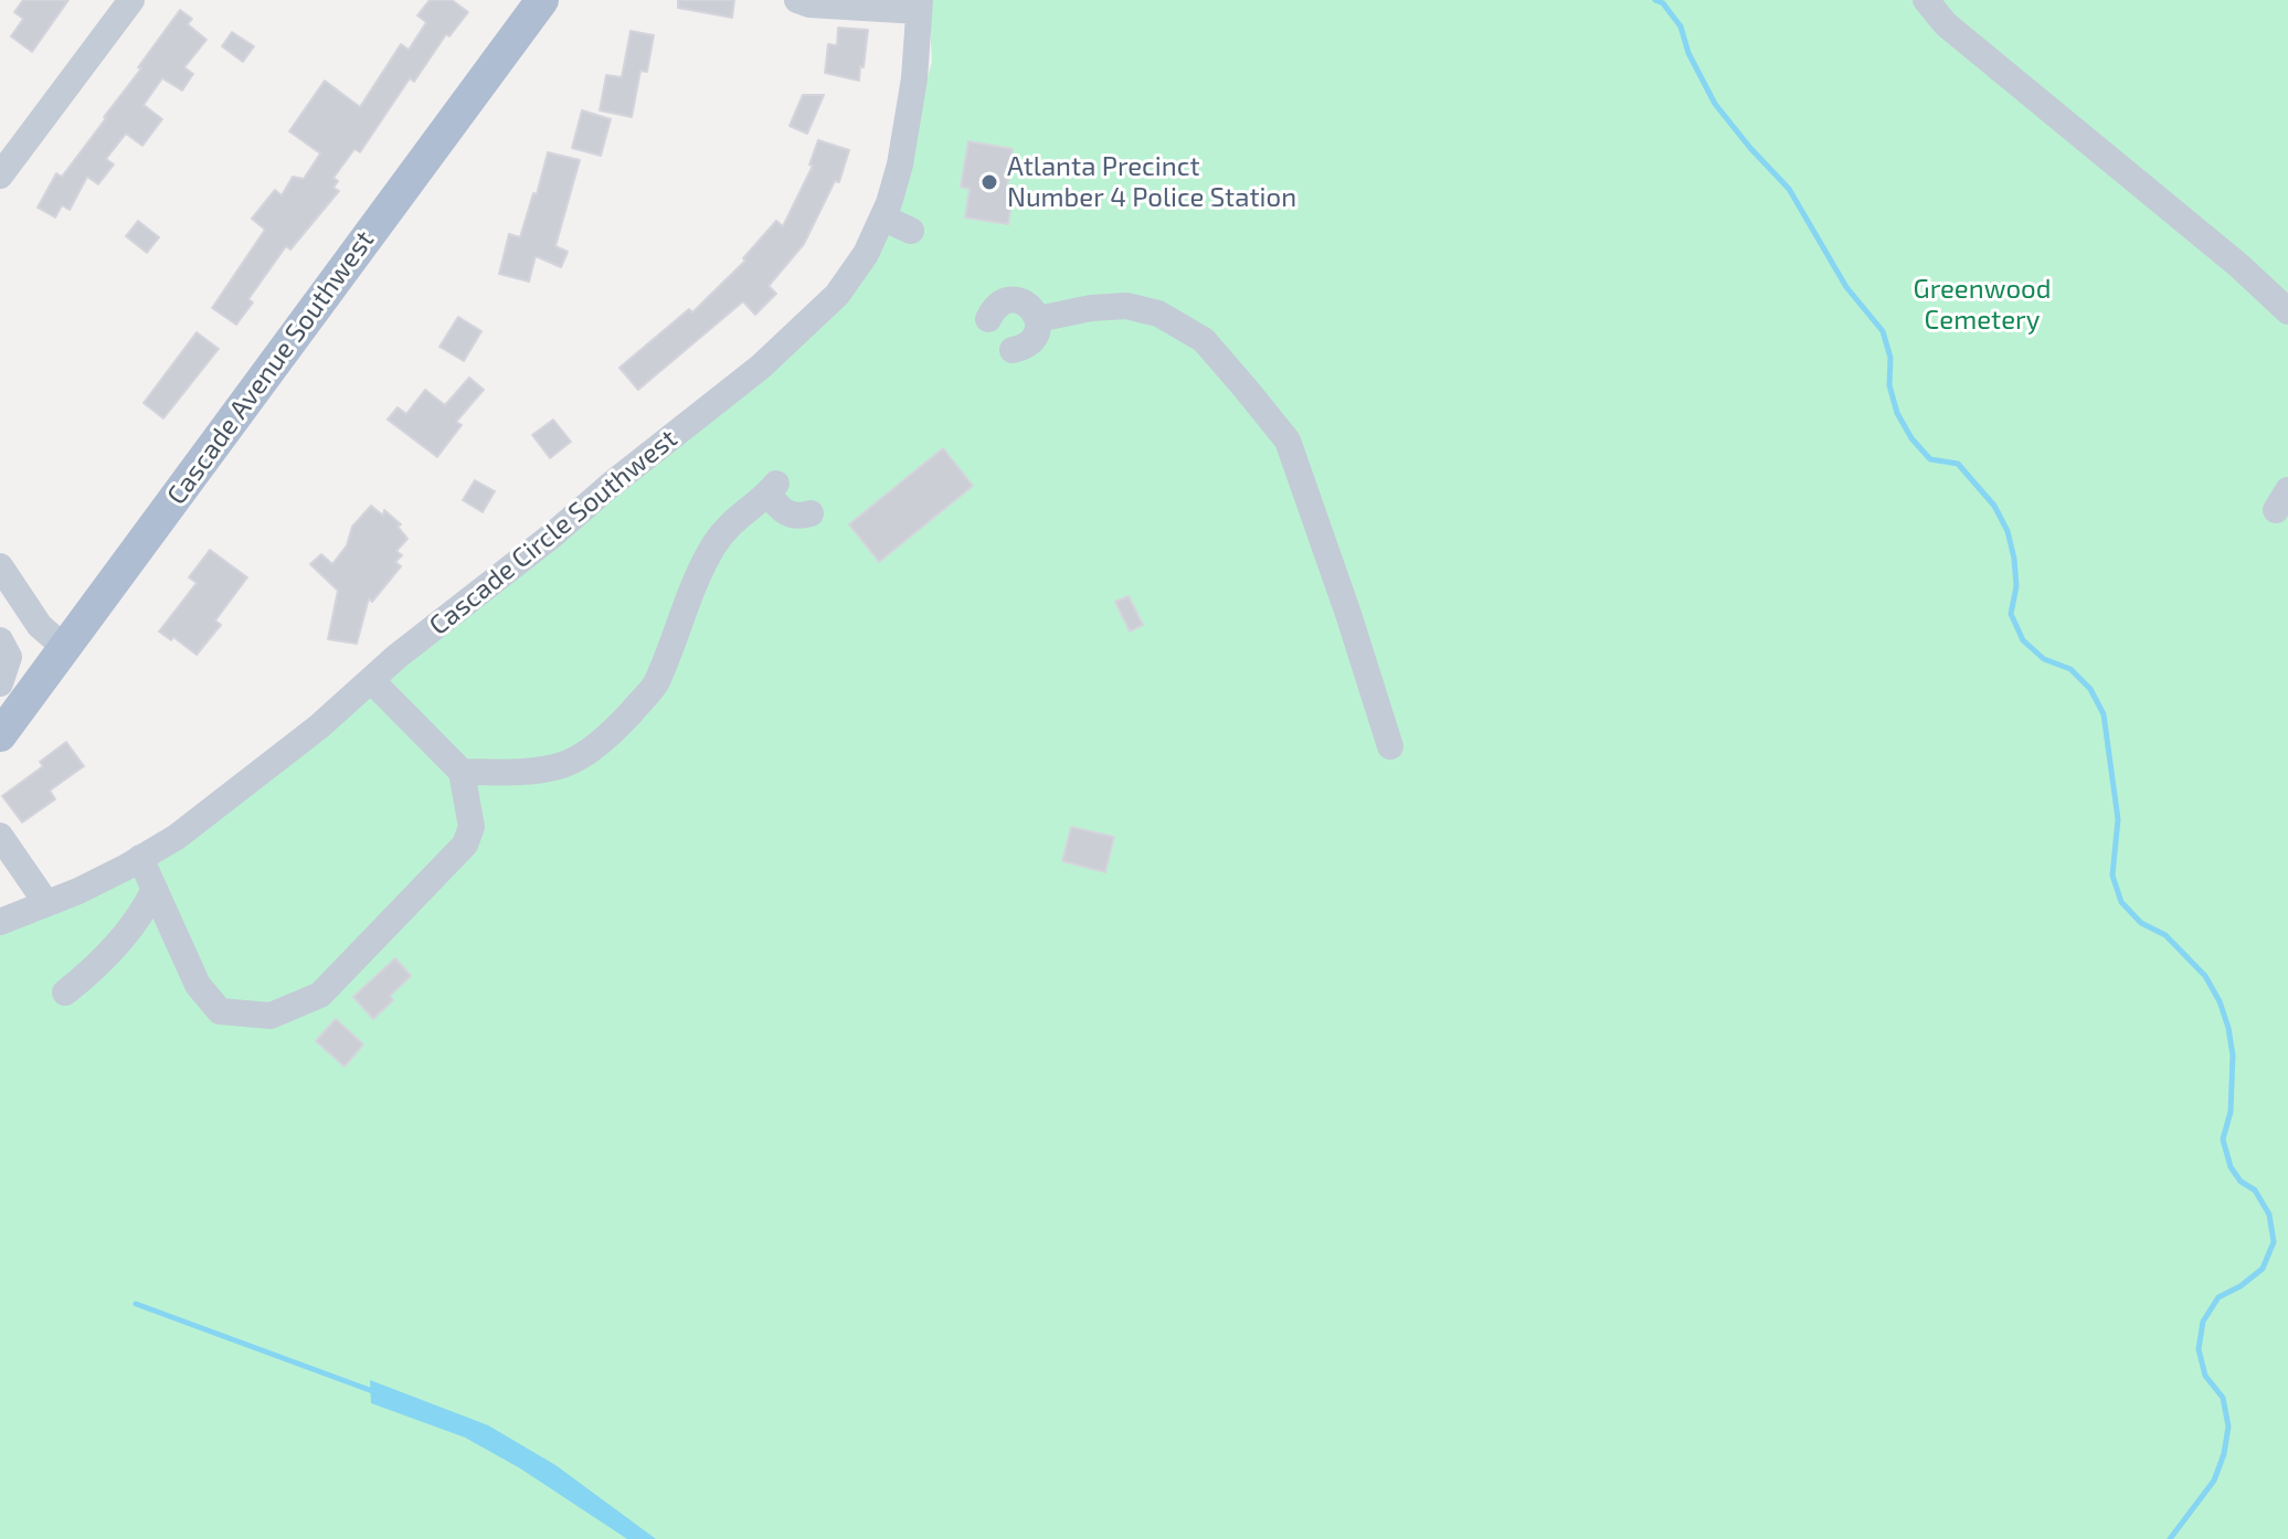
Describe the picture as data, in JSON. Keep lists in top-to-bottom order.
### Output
{
  "streets": {
    "main road": ["Cascade Avenue Southwest"],
    "street": ["Cascade Circle Southwest"]
  },
  "parks": ["Greenwood Cemetery"],
  "places": ["Atlanta Precinct Number 4 Police Station"]
}
